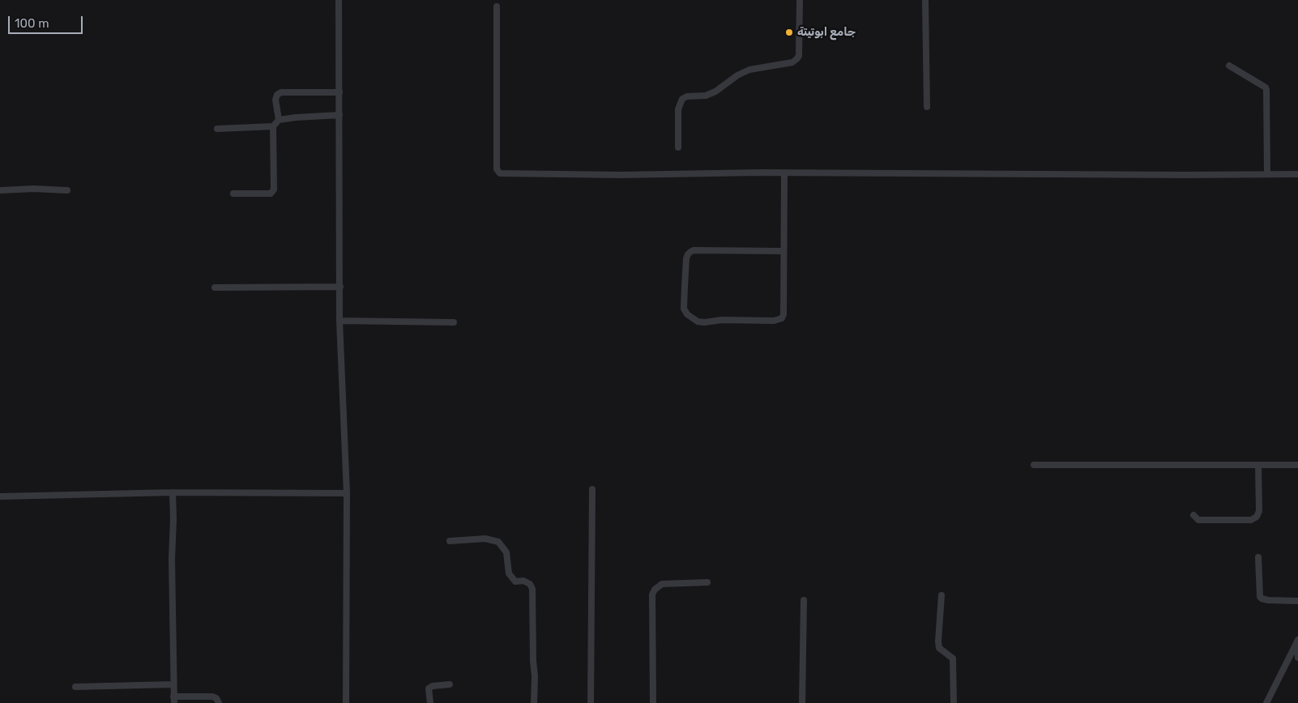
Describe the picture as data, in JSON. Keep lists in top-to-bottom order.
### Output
{
  "places": ["جامع ابوتيتة"],
  "scale_bar": "100 m"
}
